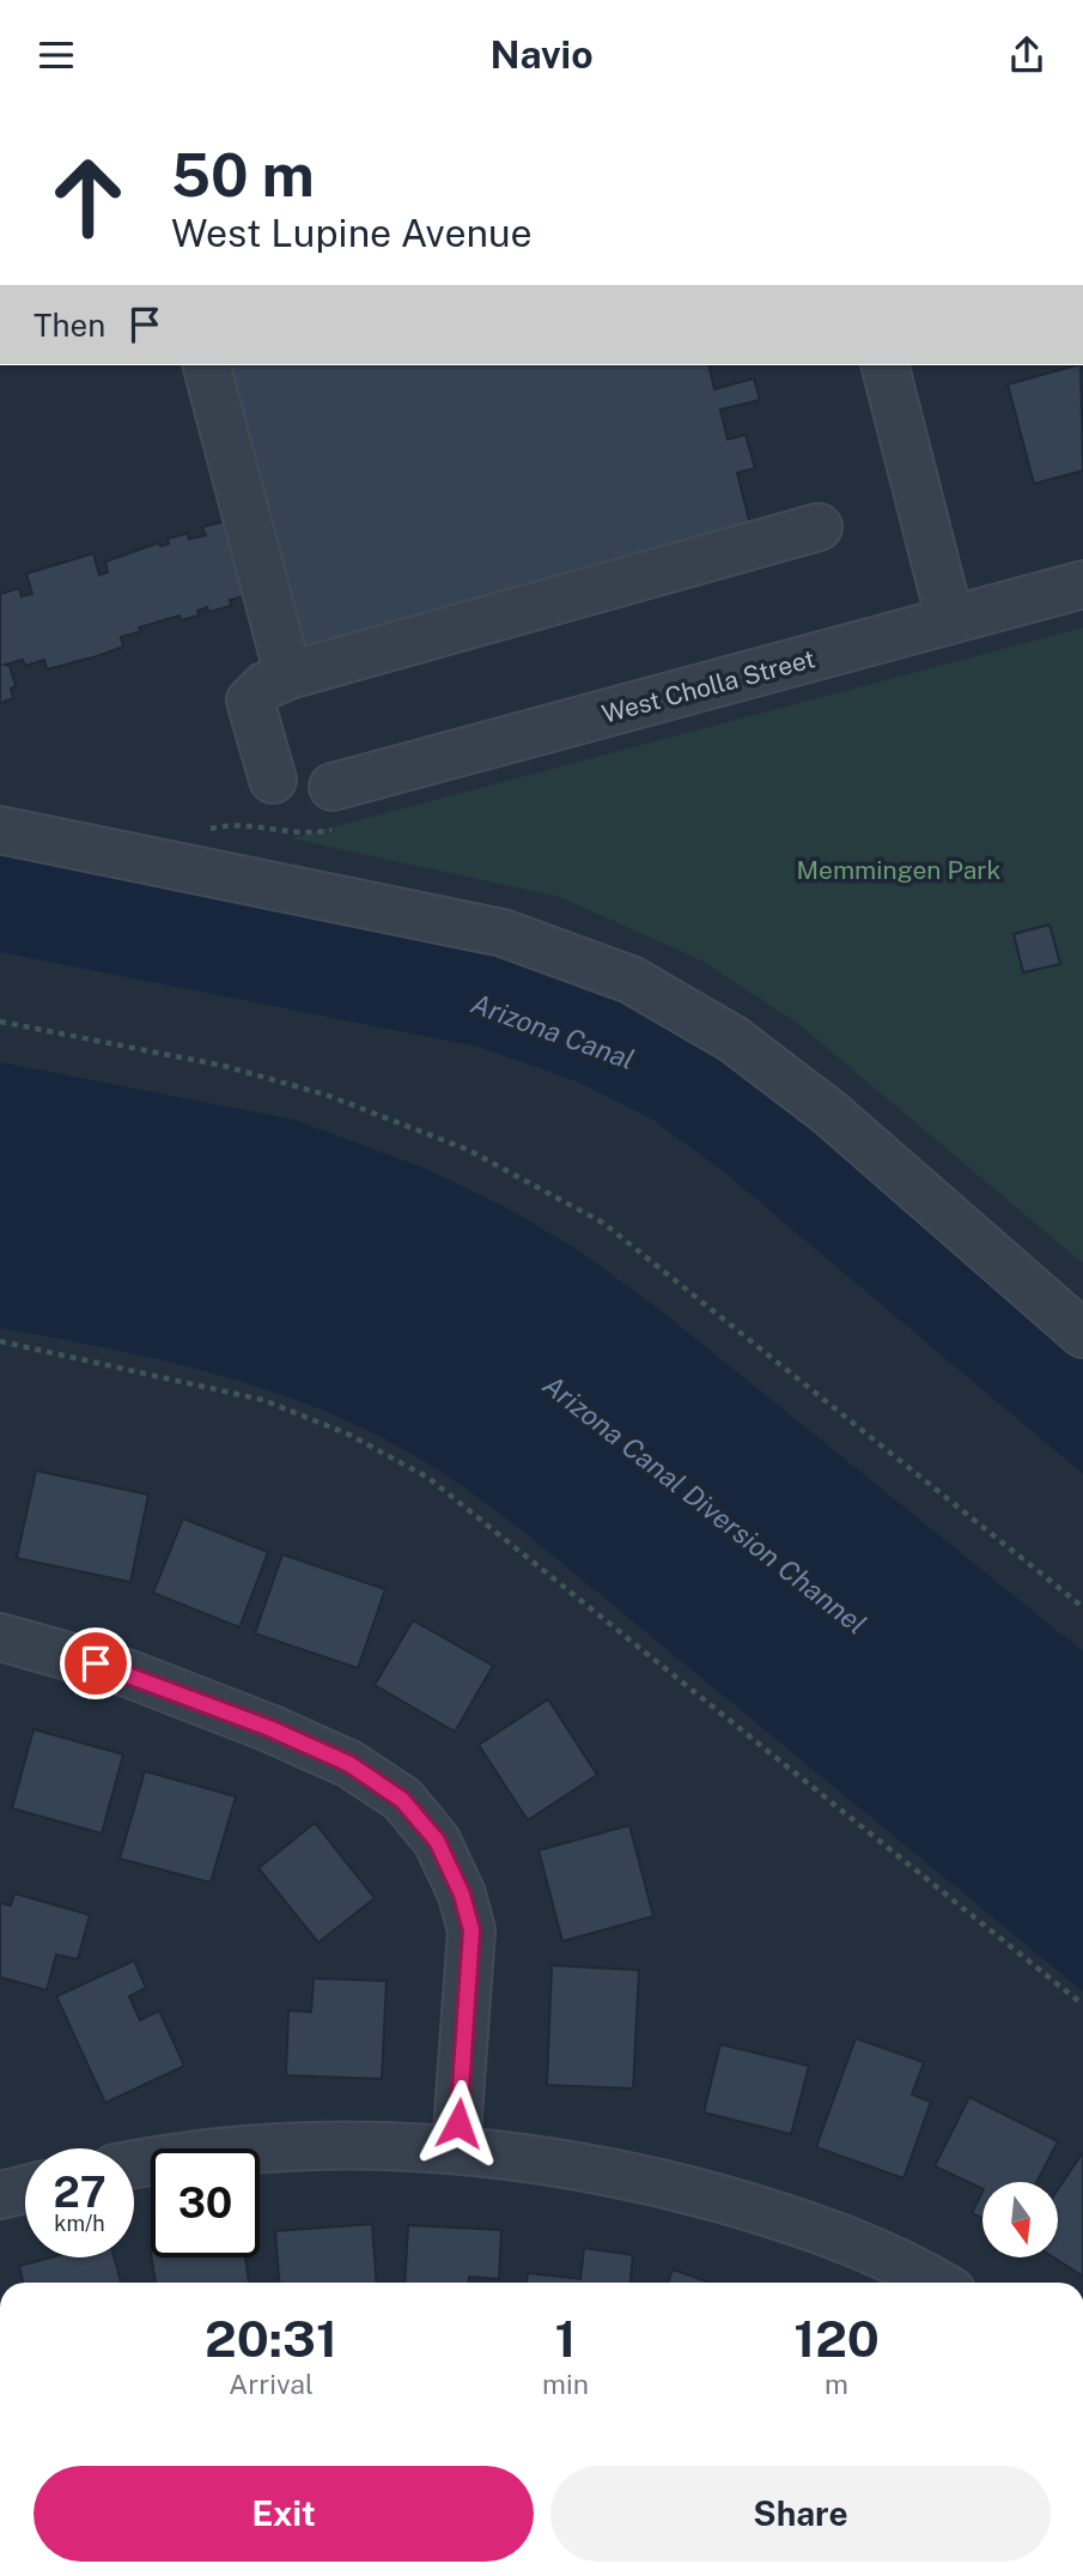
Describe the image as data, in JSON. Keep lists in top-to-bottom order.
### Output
{
  "streets": {
    "street": ["West Cholla Street"]
  },
  "water": ["Arizona Canal", "Arizona Canal Diversion Channel"],
  "parks": ["Memmingen Park"],
  "north": "bottom",
  "page": {
    "header": "Navio",
    "turn": ["50 m", "West Lupine Avenue"],
    "then": "Then",
    "speed": "27 km/h",
    "limit": "30",
    "eta": [
      "20:31",
      "Arrival",
      "1",
      "min",
      "120",
      "m"
    ],
    "buttons": ["Exit", "Share"]
  }
}
